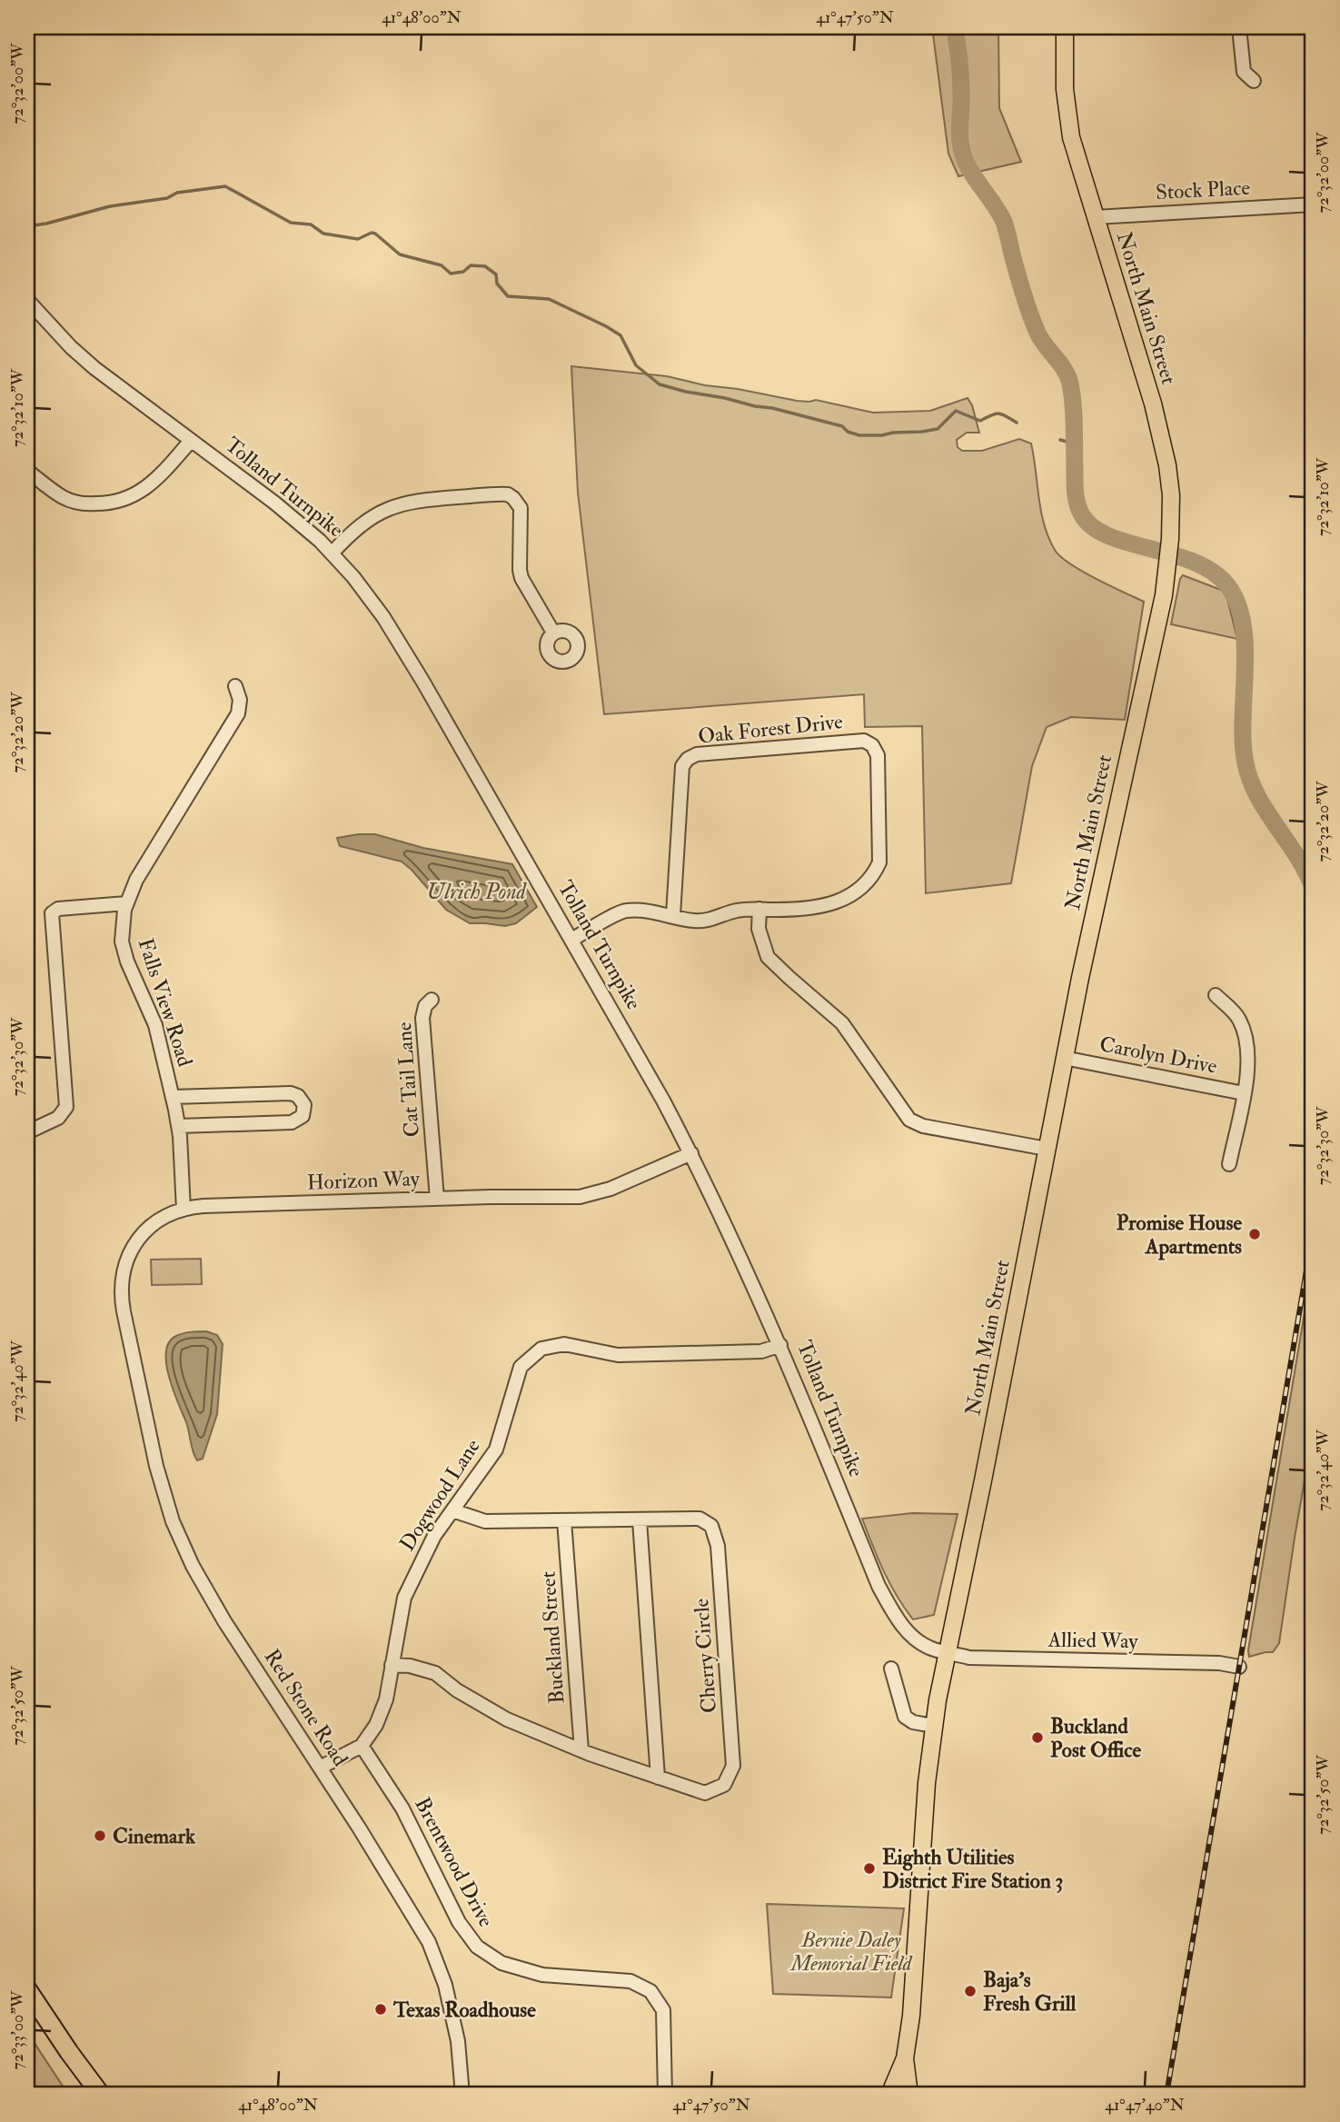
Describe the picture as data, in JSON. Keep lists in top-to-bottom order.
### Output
{
  "streets": {
    "main road": ["North Main Street"],
    "street": [
      "Stock Place",
      "Tolland Turnpike",
      "Oak Forest Drive",
      "Falls View Road",
      "Carolyn Drive",
      "Cat Tail Lane",
      "Horizon Way",
      "Dogwood Lane",
      "Buckland Street",
      "Allied Way",
      "Cherry Circle",
      "Red Stone Road",
      "Brentwood Drive"
    ]
  },
  "crossings": [
    ["Stock Place", "North Main Street"],
    ["North Main Street", "Tolland Turnpike"],
    ["North Main Street", "Carolyn Drive"],
    ["North Main Street", "Allied Way"],
    ["Tolland Turnpike", "Oak Forest Drive"],
    ["Tolland Turnpike", "Horizon Way"],
    ["Tolland Turnpike", "Dogwood Lane"],
    ["Tolland Turnpike", "Allied Way"],
    ["Falls View Road", "Horizon Way"],
    ["Cat Tail Lane", "Horizon Way"],
    ["Horizon Way", "Red Stone Road"],
    ["Dogwood Lane", "Cherry Circle"],
    ["Dogwood Lane", "Brentwood Drive"],
    ["Buckland Street", "Cherry Circle"]
  ],
  "water": ["Ulrich Pond"],
  "parks": ["Bernie Daley Memorial Field"],
  "places": [
    "Promise House Apartments",
    "Buckland Post Office",
    "Cinemark",
    "Eighth Utilities District Fire Station 3",
    "Baja's Fresh Grill",
    "Texas Roadhouse"
  ],
  "coordinates": [
    "41°48'00\"N",
    "41°47'50\"N",
    "72°32'00\"W",
    "72°32'10\"W",
    "72°32'20\"W",
    "72°32'30\"W",
    "72°32'40\"W",
    "72°32'50\"W",
    "72°33'00\"W",
    "41°47'40\"N"
  ]
}
